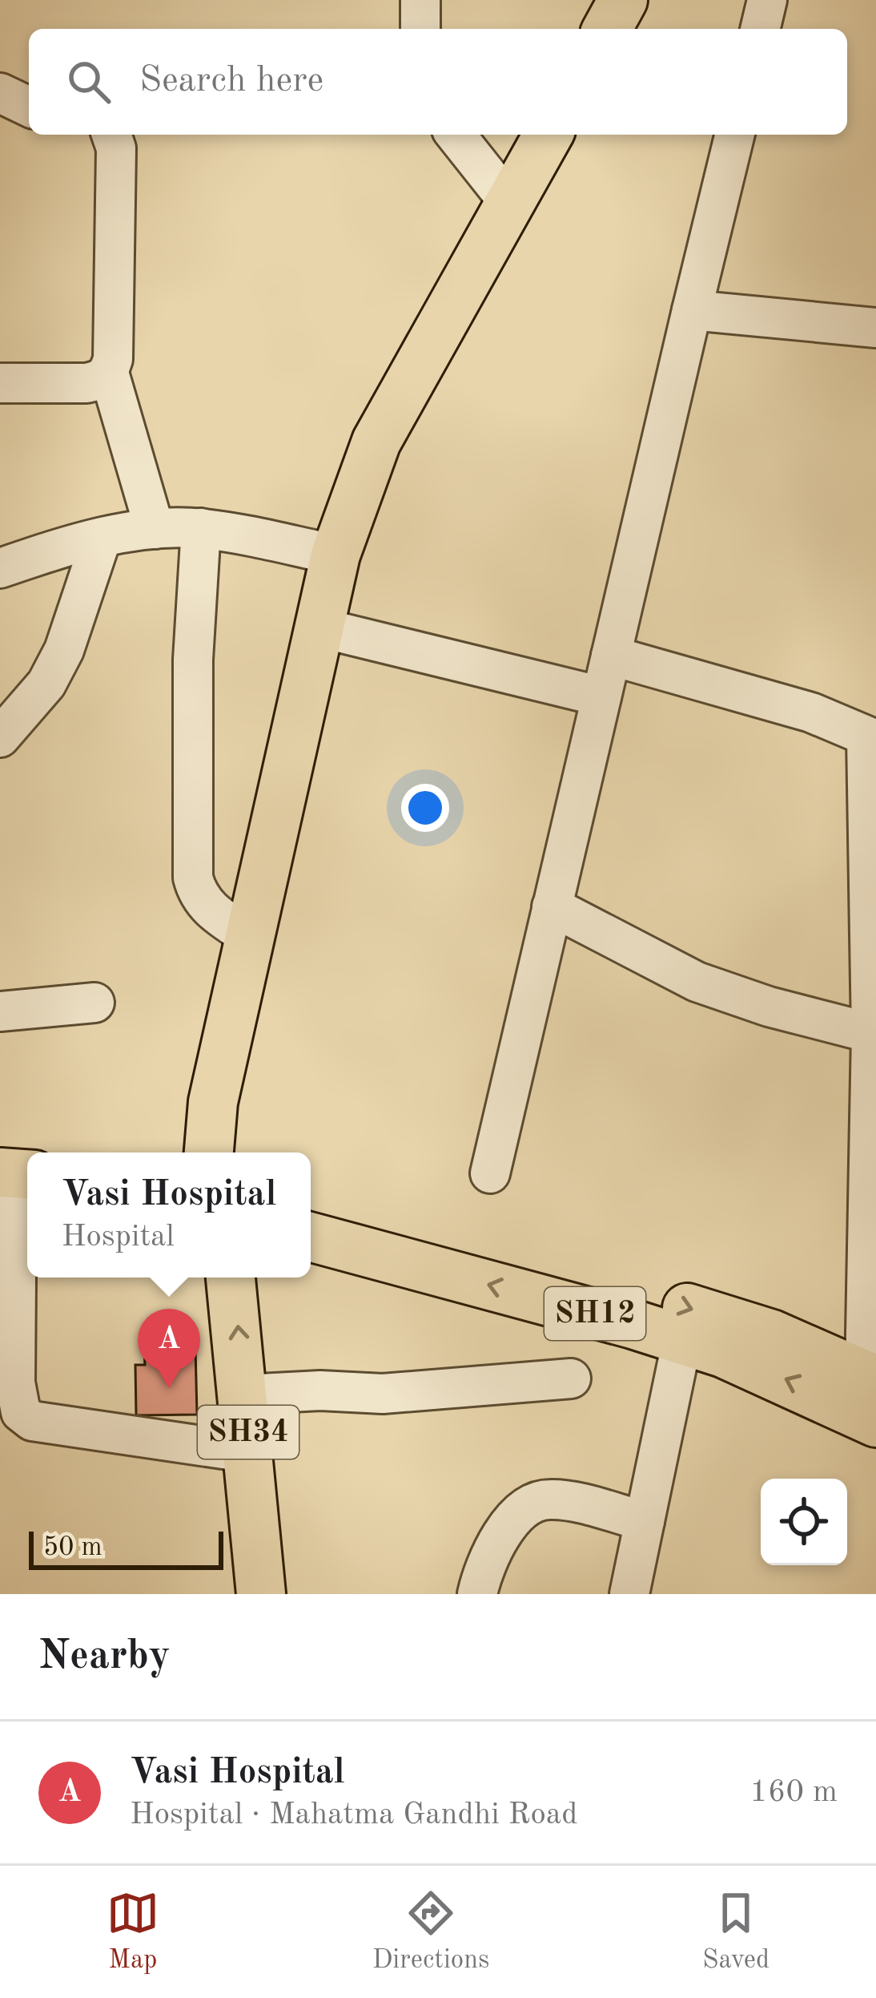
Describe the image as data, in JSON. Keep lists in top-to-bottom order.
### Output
{
  "streets": {
    "main road": ["SH12", "SH34"]
  },
  "scale_bar": "50 m",
  "page": {
    "search": "Search here",
    "popup": ["Vasi Hospital", "Hospital"],
    "pins": "A",
    "scale": "50 m",
    "heading": "Nearby",
    "list": [
      {
        "mark": "A",
        "name": "Vasi Hospital",
        "note": "Hospital · Mahatma Gandhi Road",
        "value": "160 m"
      }
    ],
    "nav": ["Map", "Directions", "Saved"]
  }
}
